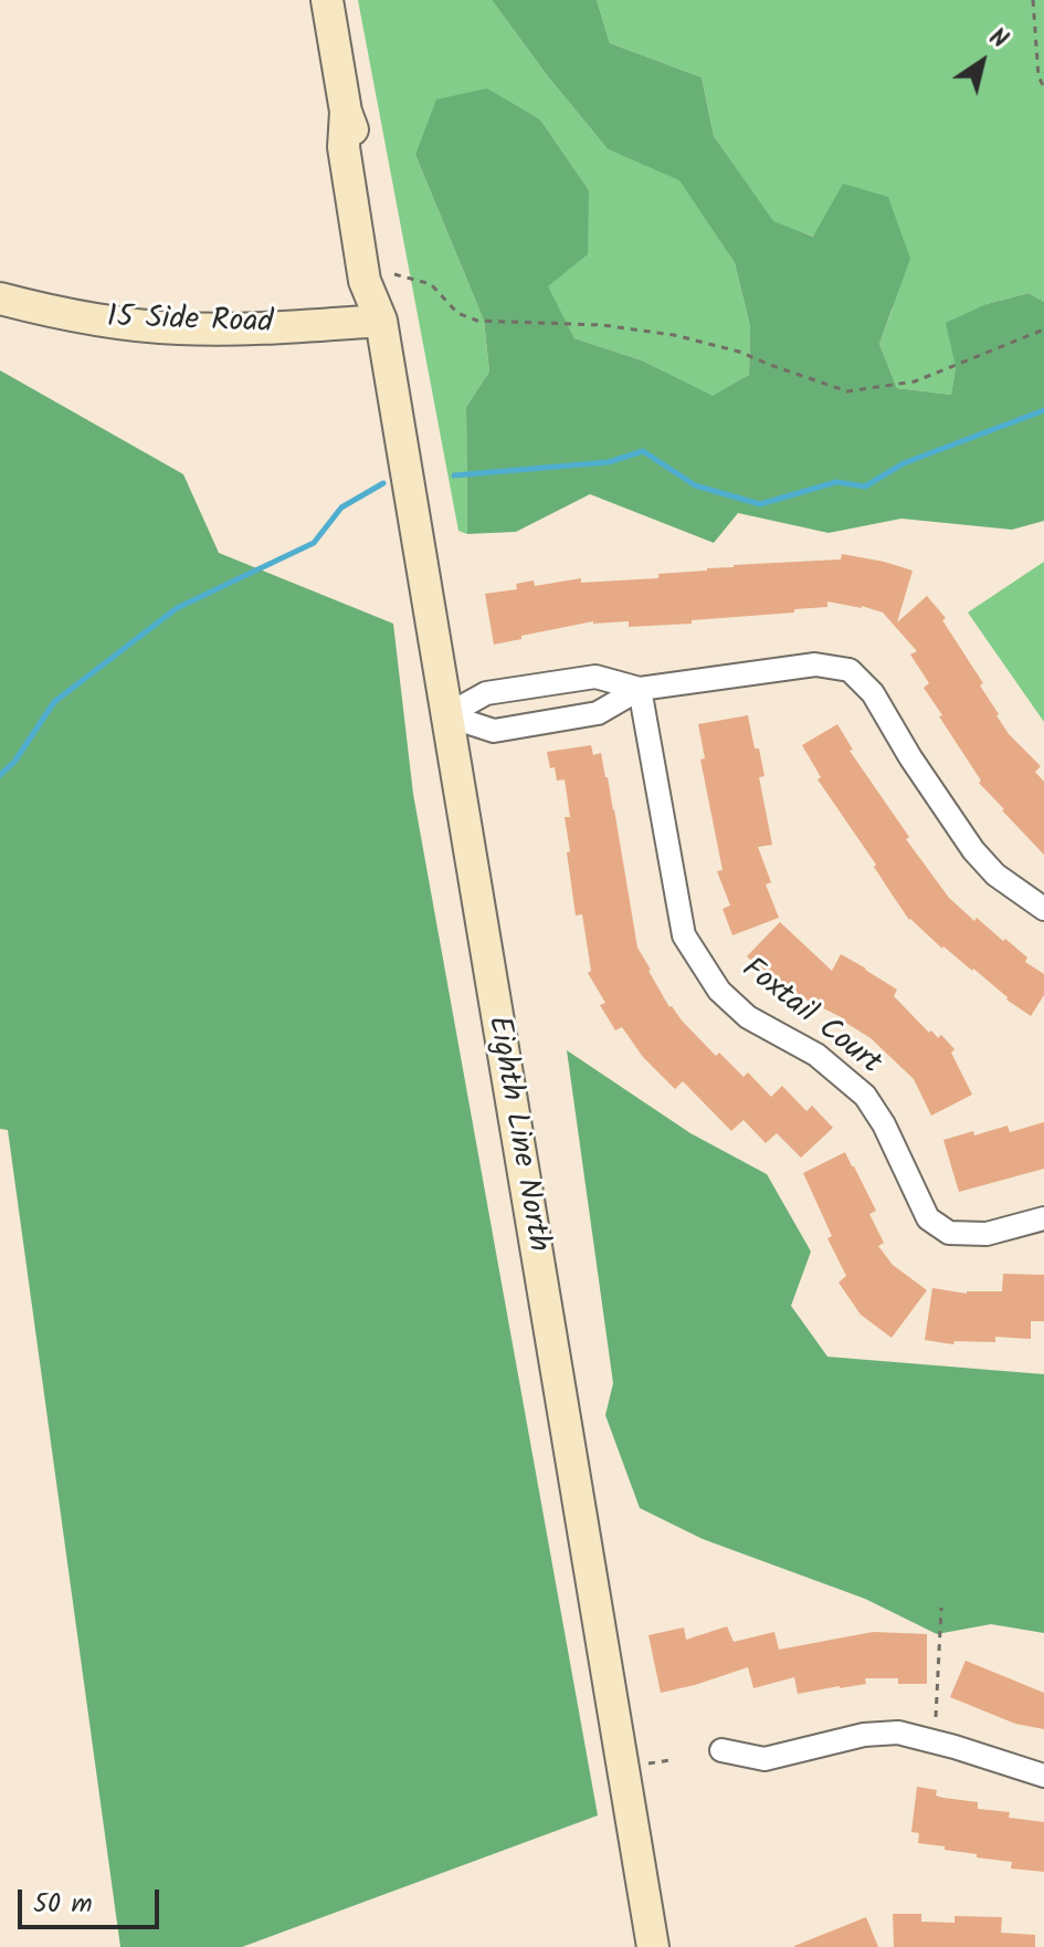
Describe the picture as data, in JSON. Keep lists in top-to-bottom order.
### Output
{
  "streets": {
    "street": ["15 Side Road", "Foxtail Court", "Eighth Line North"]
  },
  "crossings": [
    ["15 Side Road", "Eighth Line North"]
  ],
  "scale_bar": "50 m",
  "north": "top right"
}
